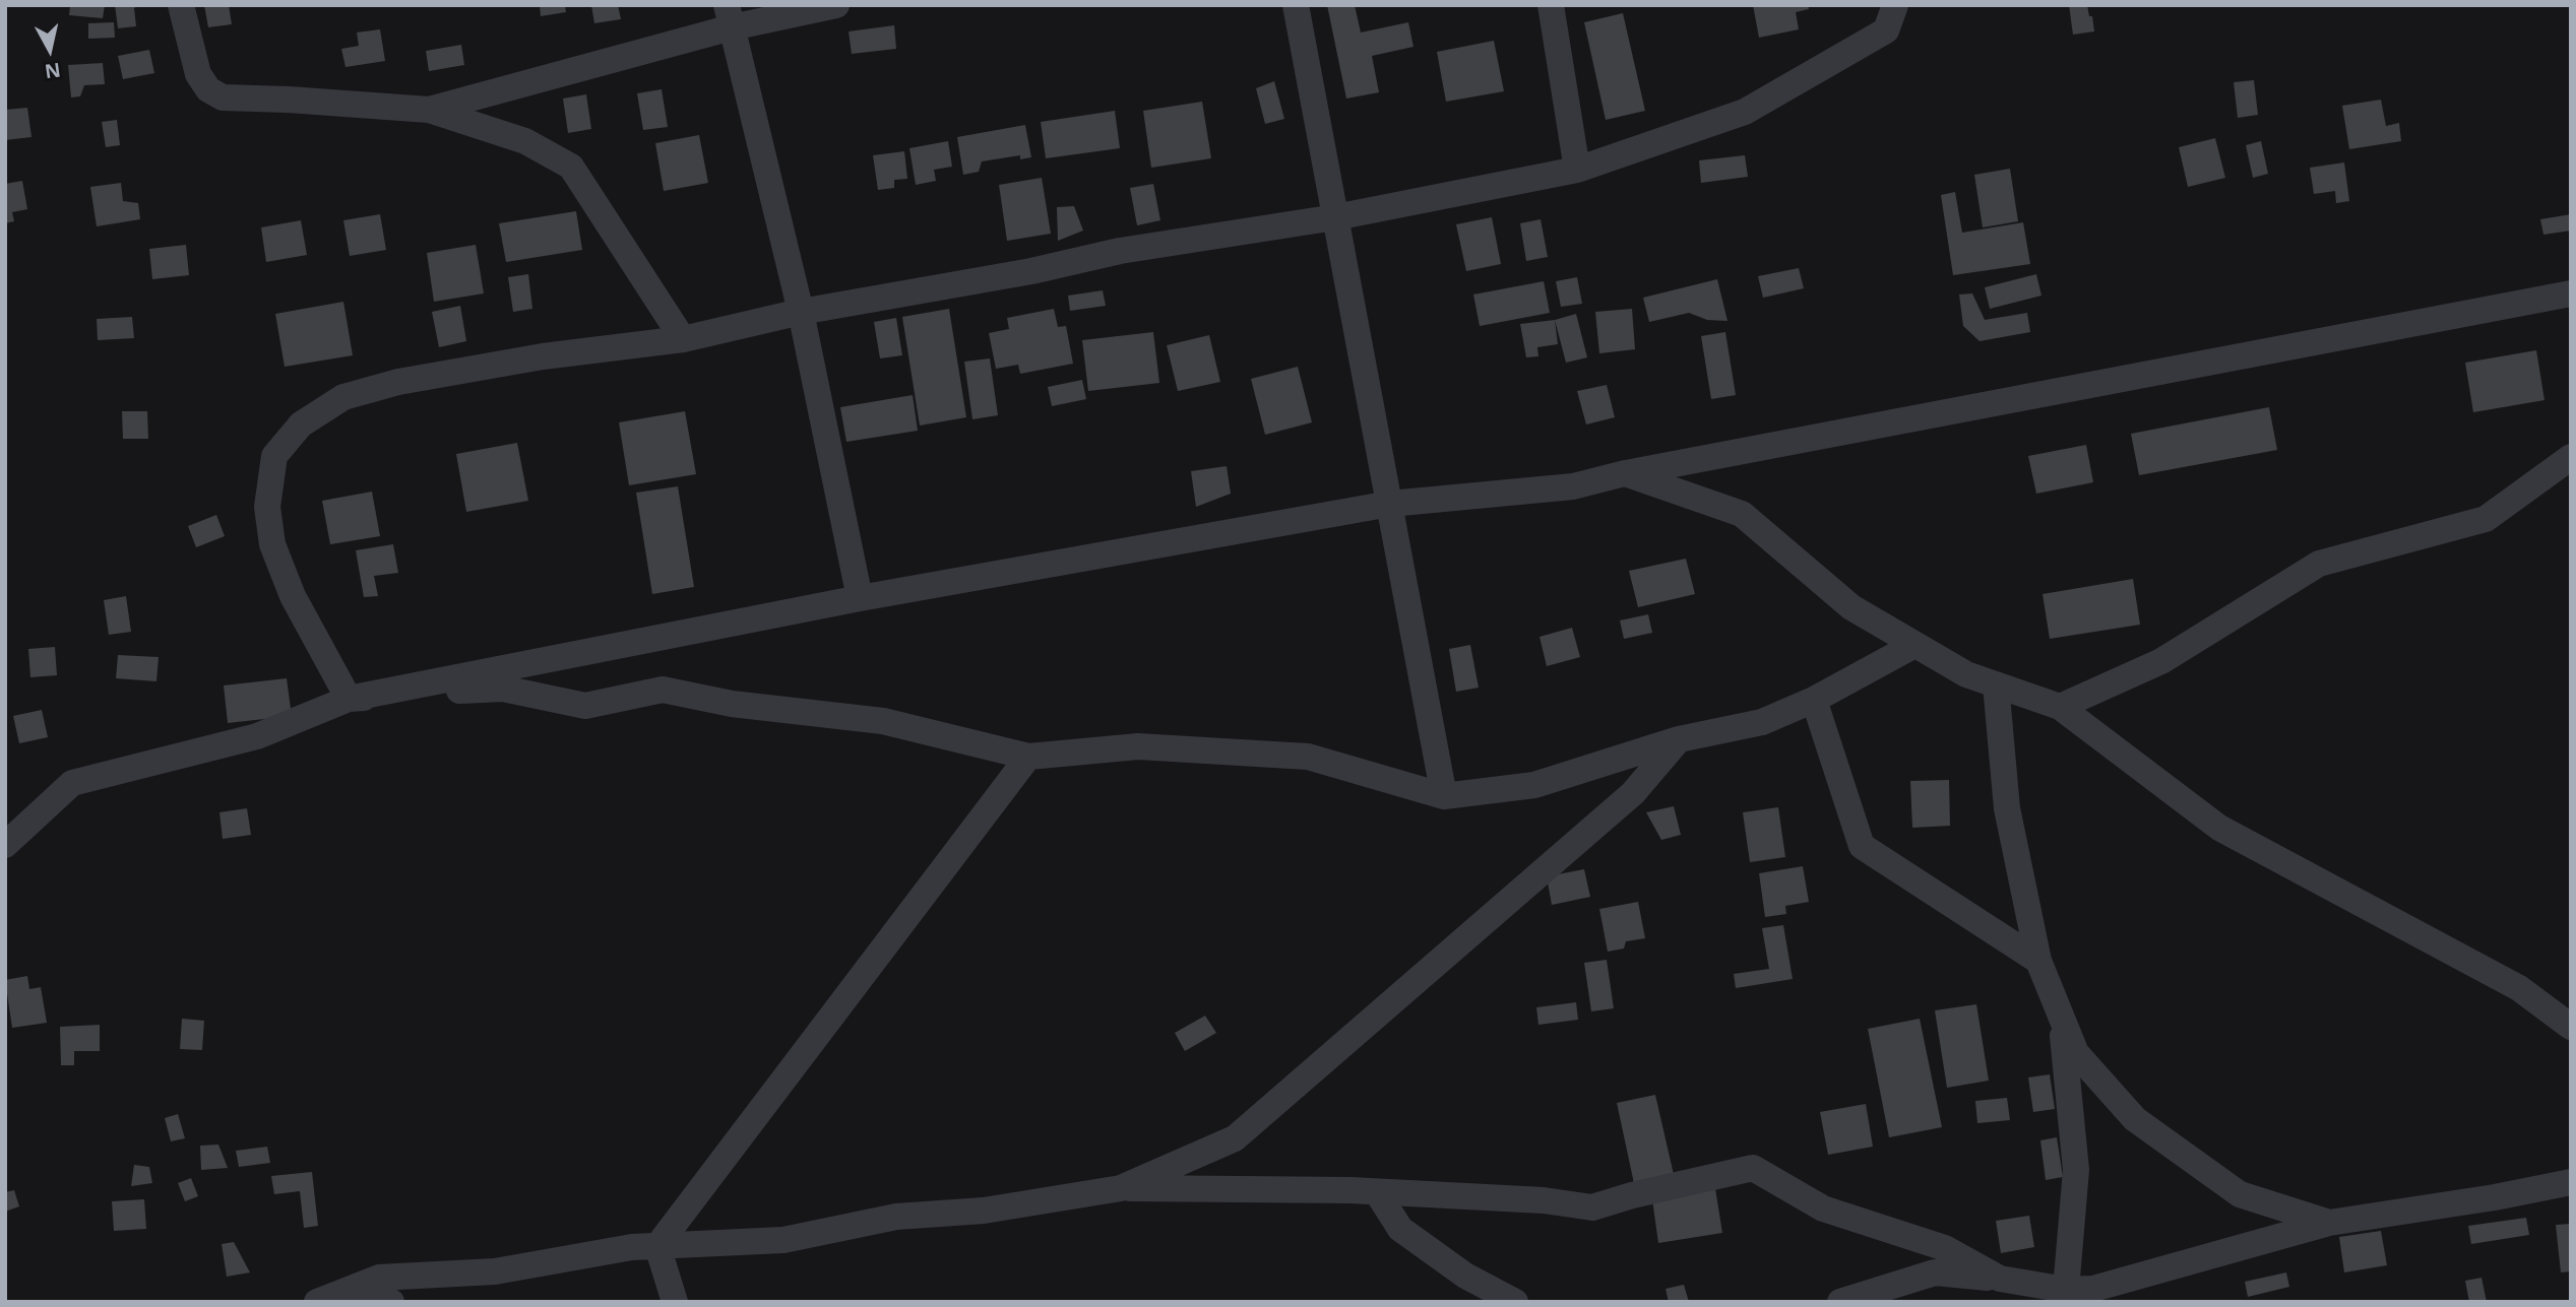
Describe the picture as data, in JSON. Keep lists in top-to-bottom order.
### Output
{
  "north": "bottom"
}
